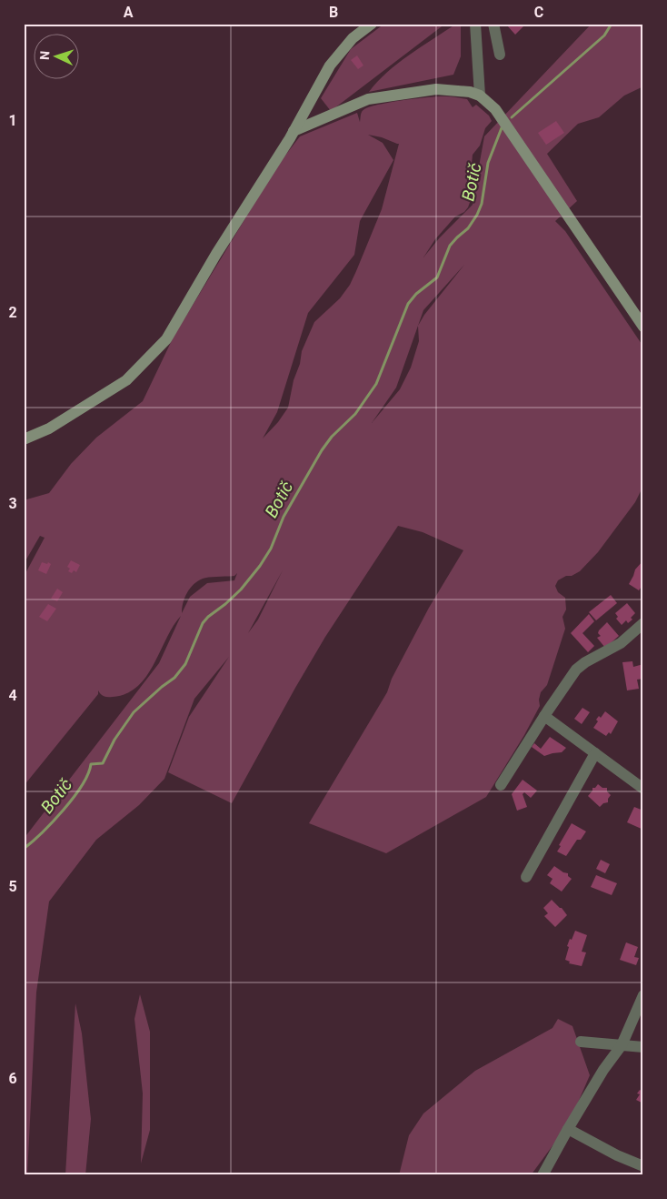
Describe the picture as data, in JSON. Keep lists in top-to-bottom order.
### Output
{
  "water": ["Botič"],
  "north": "left",
  "grid": {
    "columns": ["A", "B", "C"],
    "rows": [
      "1",
      "2",
      "3",
      "4",
      "5",
      "6"
    ]
  }
}
